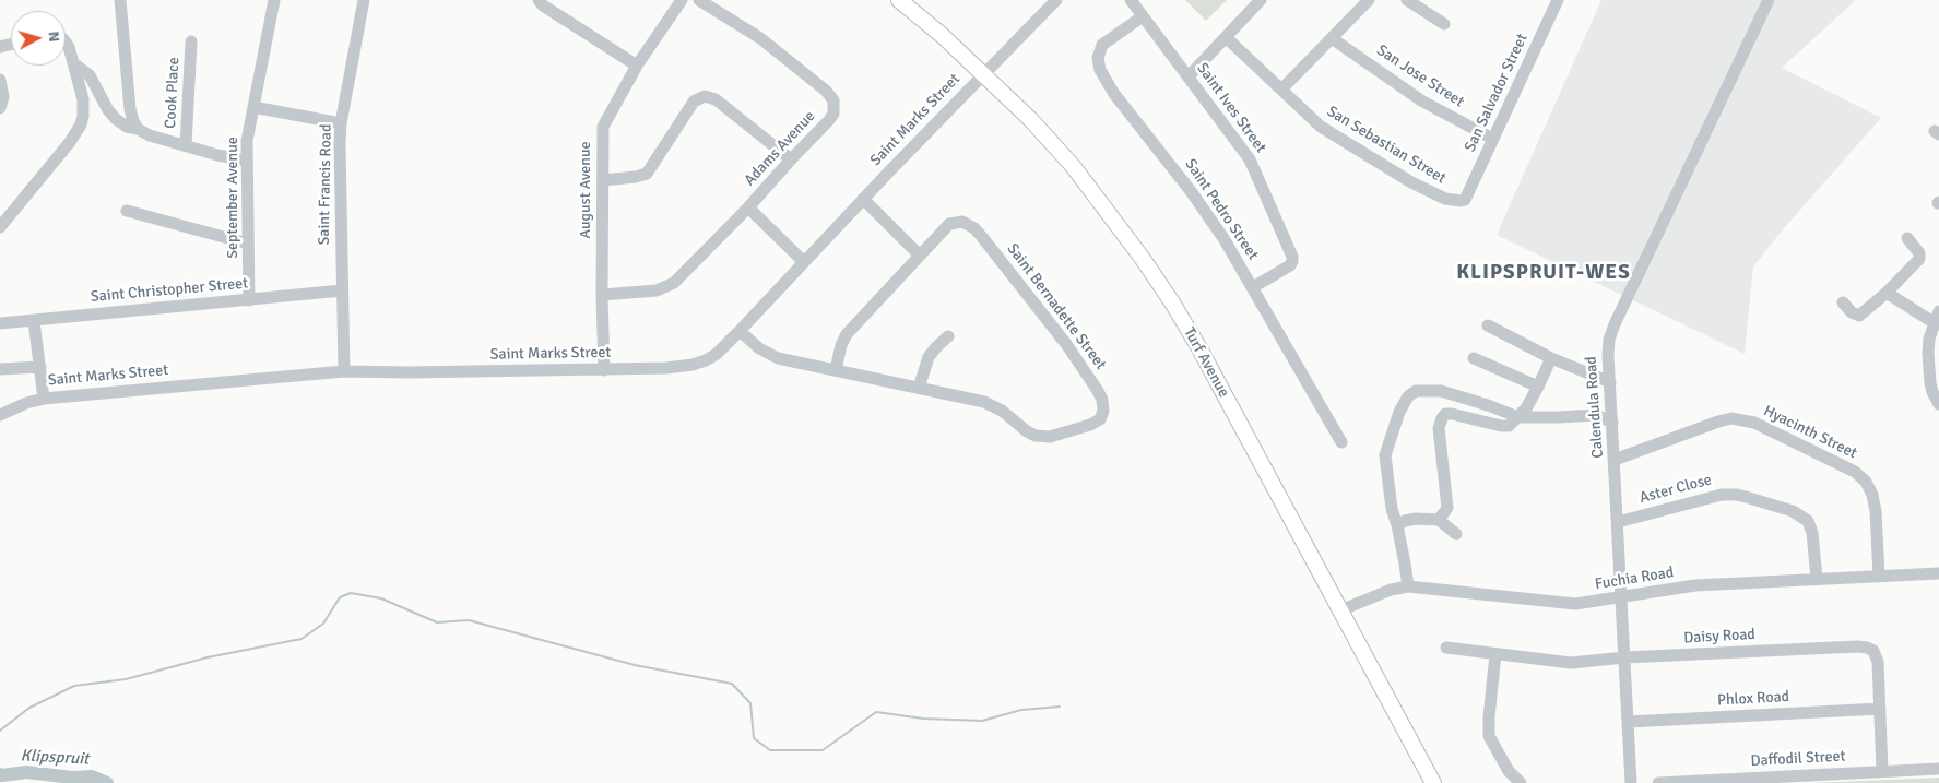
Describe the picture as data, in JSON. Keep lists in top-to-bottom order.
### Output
{
  "streets": {
    "main road": ["Turf Avenue"],
    "street": [
      "San Jose Street",
      "Cook Place",
      "San Salvador Street",
      "Saint Ives Street",
      "Saint Marks Street",
      "San Sebastian Street",
      "Adams Avenue",
      "Saint Francis Road",
      "August Avenue",
      "September Avenue",
      "Saint Pedro Street",
      "Saint Christopher Street",
      "Saint Bernadette Street",
      "Calendula Road",
      "Hyacinth Street",
      "Aster Close",
      "Fuchia Road",
      "Daisy Road",
      "Phlox Road",
      "Daffodil Street"
    ]
  },
  "crossings": [
    ["San Jose Street", "San Salvador Street"],
    ["San Salvador Street", "San Sebastian Street"],
    ["Saint Ives Street", "Saint Pedro Street"],
    ["Saint Marks Street", "Saint Francis Road"],
    ["Saint Marks Street", "August Avenue"],
    ["Saint Marks Street", "Saint Bernadette Street"],
    ["Saint Marks Street", "Turf Avenue"],
    ["Adams Avenue", "August Avenue"],
    ["Saint Francis Road", "Saint Christopher Street"],
    ["September Avenue", "Saint Christopher Street"],
    ["Turf Avenue", "Fuchia Road"],
    ["Calendula Road", "Hyacinth Street"],
    ["Calendula Road", "Aster Close"],
    ["Calendula Road", "Fuchia Road"],
    ["Calendula Road", "Daisy Road"],
    ["Calendula Road", "Phlox Road"],
    ["Hyacinth Street", "Fuchia Road"],
    ["Aster Close", "Fuchia Road"],
    ["Daisy Road", "Phlox Road"],
    ["Daisy Road", "Daffodil Street"]
  ],
  "districts": ["KLIPSPRUIT-WES"],
  "water": ["Klipspruit"],
  "north": "right"
}
